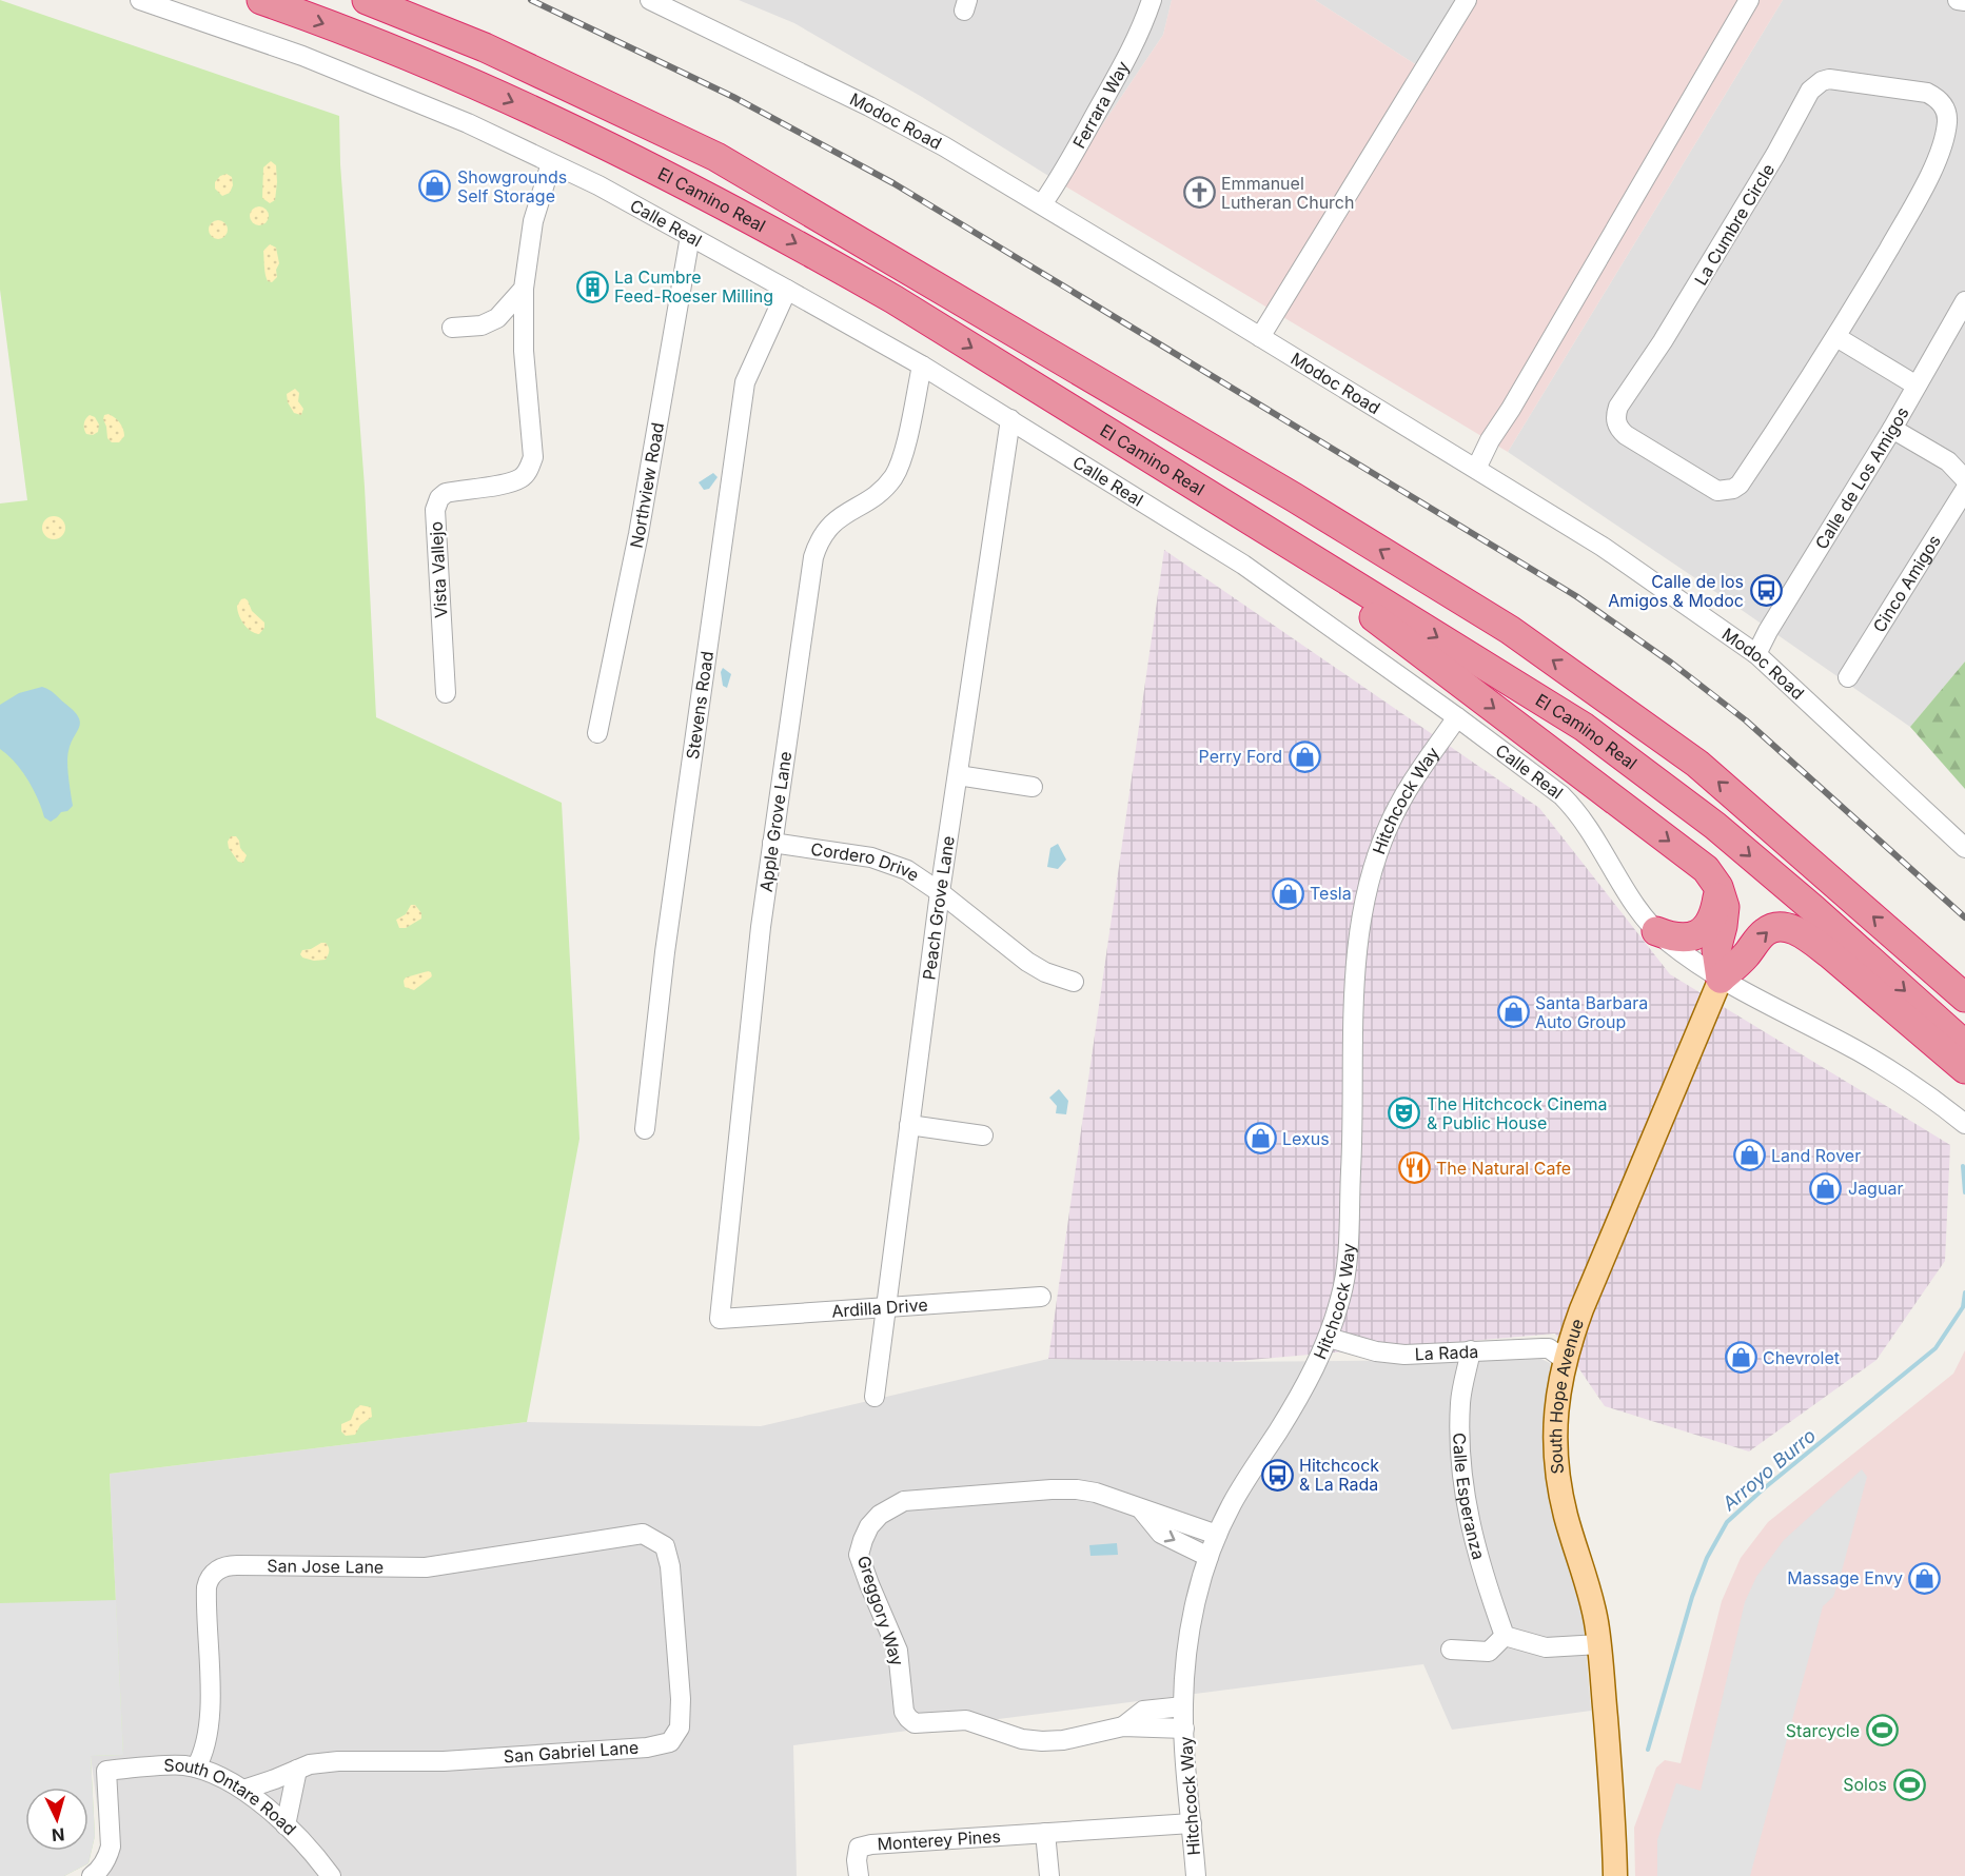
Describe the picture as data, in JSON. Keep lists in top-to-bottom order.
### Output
{
  "streets": {
    "highway": ["El Camino Real"],
    "main road": ["South Hope Avenue"],
    "street": [
      "Ferrara Way",
      "Modoc Road",
      "Calle Real",
      "La Cumbre Circle",
      "Calle de Los Amigos",
      "Northview Road",
      "Vista Vallejo",
      "Cinco Amigos",
      "Stevens Road",
      "Hitchcock Way",
      "Apple Grove Lane",
      "Cordero Drive",
      "Peach Grove Lane",
      "Ardilla Drive",
      "La Rada",
      "Calle Esperanza",
      "San Jose Lane",
      "Greggory Way",
      "San Gabriel Lane",
      "South Ontare Road",
      "Monterey Pines"
    ]
  },
  "crossings": [
    ["Ferrara Way", "Modoc Road"],
    ["Modoc Road", "Calle de Los Amigos"],
    ["Calle Real", "Northview Road"],
    ["Calle Real", "Vista Vallejo"],
    ["Calle Real", "Stevens Road"],
    ["Calle Real", "Hitchcock Way"],
    ["Calle Real", "Apple Grove Lane"],
    ["Calle Real", "Peach Grove Lane"],
    ["Calle Real", "South Hope Avenue"],
    ["Hitchcock Way", "La Rada"],
    ["Hitchcock Way", "Greggory Way"],
    ["Apple Grove Lane", "Cordero Drive"],
    ["Apple Grove Lane", "Ardilla Drive"],
    ["Cordero Drive", "Peach Grove Lane"],
    ["Peach Grove Lane", "Ardilla Drive"],
    ["La Rada", "South Hope Avenue"],
    ["La Rada", "Calle Esperanza"],
    ["San Jose Lane", "San Gabriel Lane"],
    ["San Jose Lane", "South Ontare Road"],
    ["San Gabriel Lane", "South Ontare Road"]
  ],
  "water": ["Arroyo Burro"],
  "places": {
    "shop": [
      "Showgrounds Self Storage",
      "Perry Ford",
      "Tesla",
      "Santa Barbara Auto Group",
      "Lexus",
      "Land Rover",
      "Jaguar",
      "Chevrolet",
      "Massage Envy"
    ],
    "church": ["Emmanuel Lutheran Church"],
    "building": ["La Cumbre Feed-Roeser Milling"],
    "bus stop": ["Calle de los Amigos & Modoc", "Hitchcock & La Rada"],
    "theatre": ["The Hitchcock Cinema & Public House"],
    "restaurant": ["The Natural Cafe"],
    "sports": ["Starcycle", "Solos"]
  },
  "north": "bottom"
}
